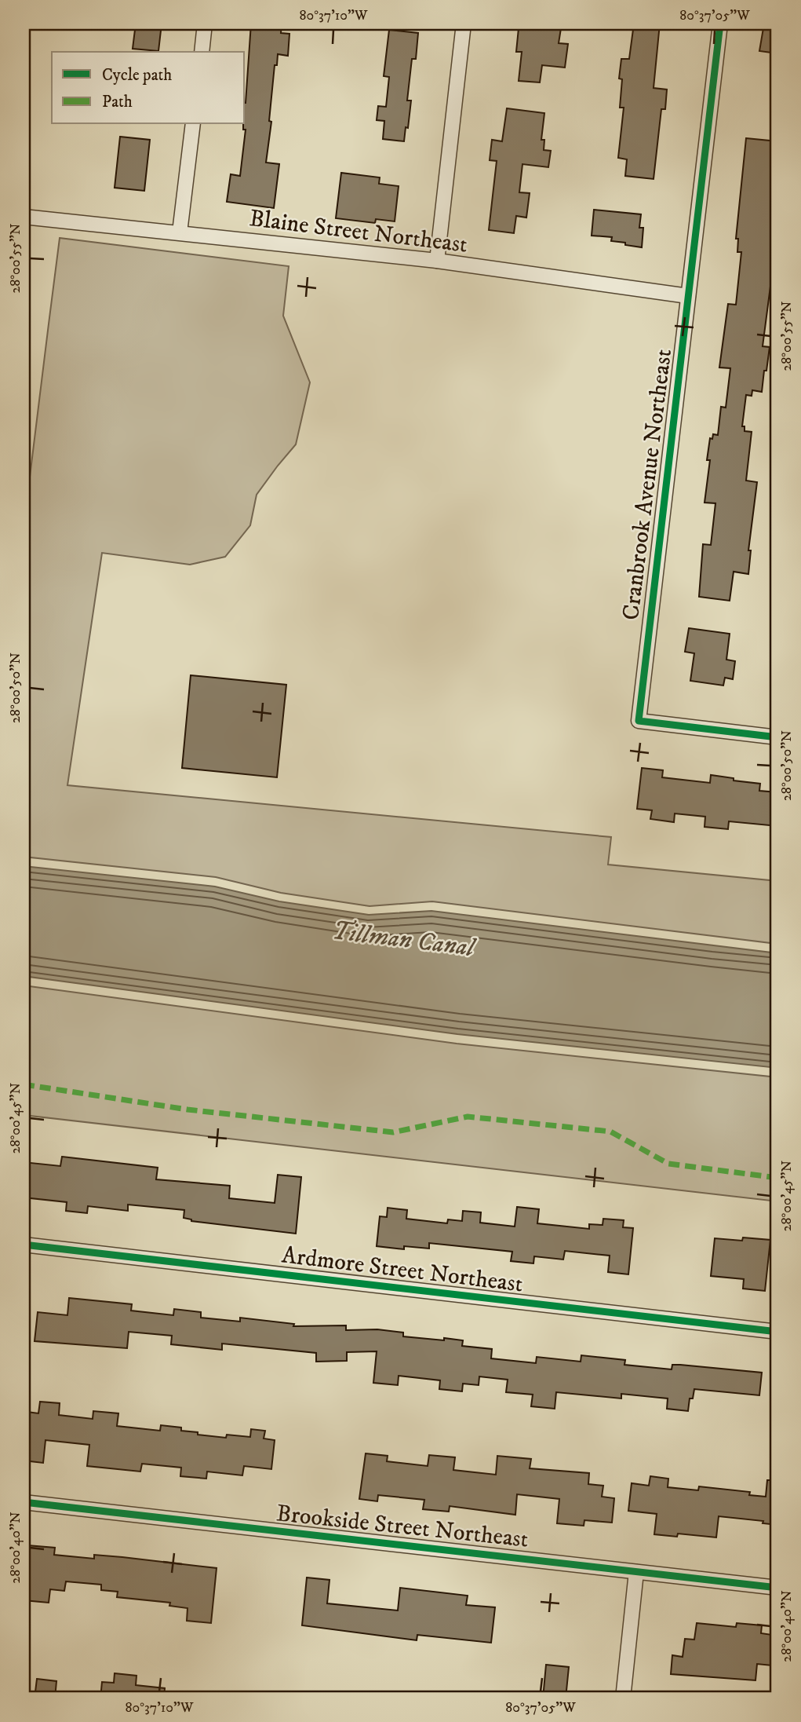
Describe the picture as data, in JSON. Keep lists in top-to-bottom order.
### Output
{
  "streets": {
    "street": [
      "Blaine Street Northeast",
      "Cranbrook Avenue Northeast",
      "Ardmore Street Northeast",
      "Brookside Street Northeast"
    ]
  },
  "crossings": [
    ["Blaine Street Northeast", "Cranbrook Avenue Northeast"]
  ],
  "water": ["Tillman Canal"],
  "legend": ["Cycle path", "Path"],
  "coordinates": [
    "80°37'10\"W",
    "80°37'05\"W",
    "28°00'55\"N",
    "28°00'50\"N",
    "28°00'45\"N",
    "28°00'40\"N"
  ]
}
